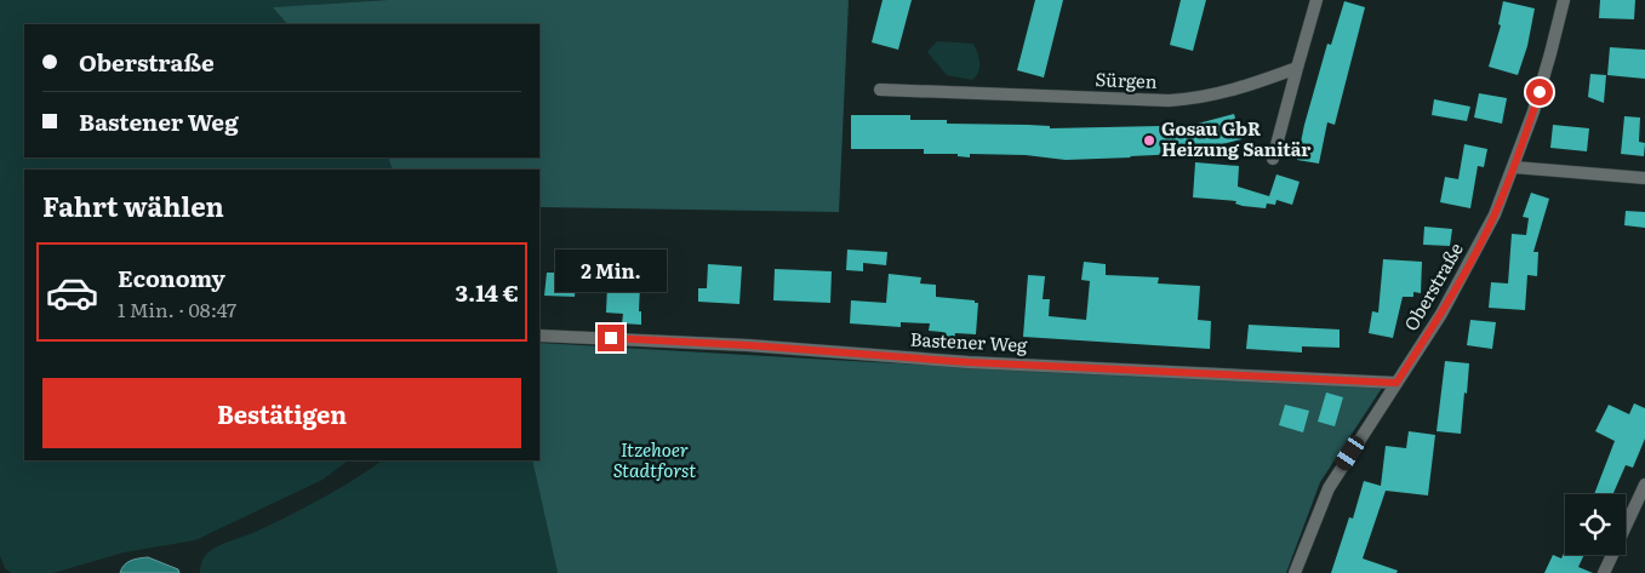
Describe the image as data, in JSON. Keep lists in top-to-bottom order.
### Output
{
  "streets": {
    "street": ["Sürgen", "Oberstraße", "Bastener Weg"]
  },
  "crossings": [
    ["Oberstraße", "Bastener Weg"]
  ],
  "parks": ["Itzehoer Stadtforst"],
  "places": ["Gosau GbR Heizung Sanitär"],
  "page": {
    "banner": ["Oberstraße", "Bastener Weg"],
    "heading": "Fahrt wählen",
    "list": [
      {
        "name": "Economy",
        "note": "1 Min. · 08:47",
        "value": "3.14 €"
      }
    ],
    "bubble": "2 Min.",
    "buttons": "Bestätigen"
  }
}
